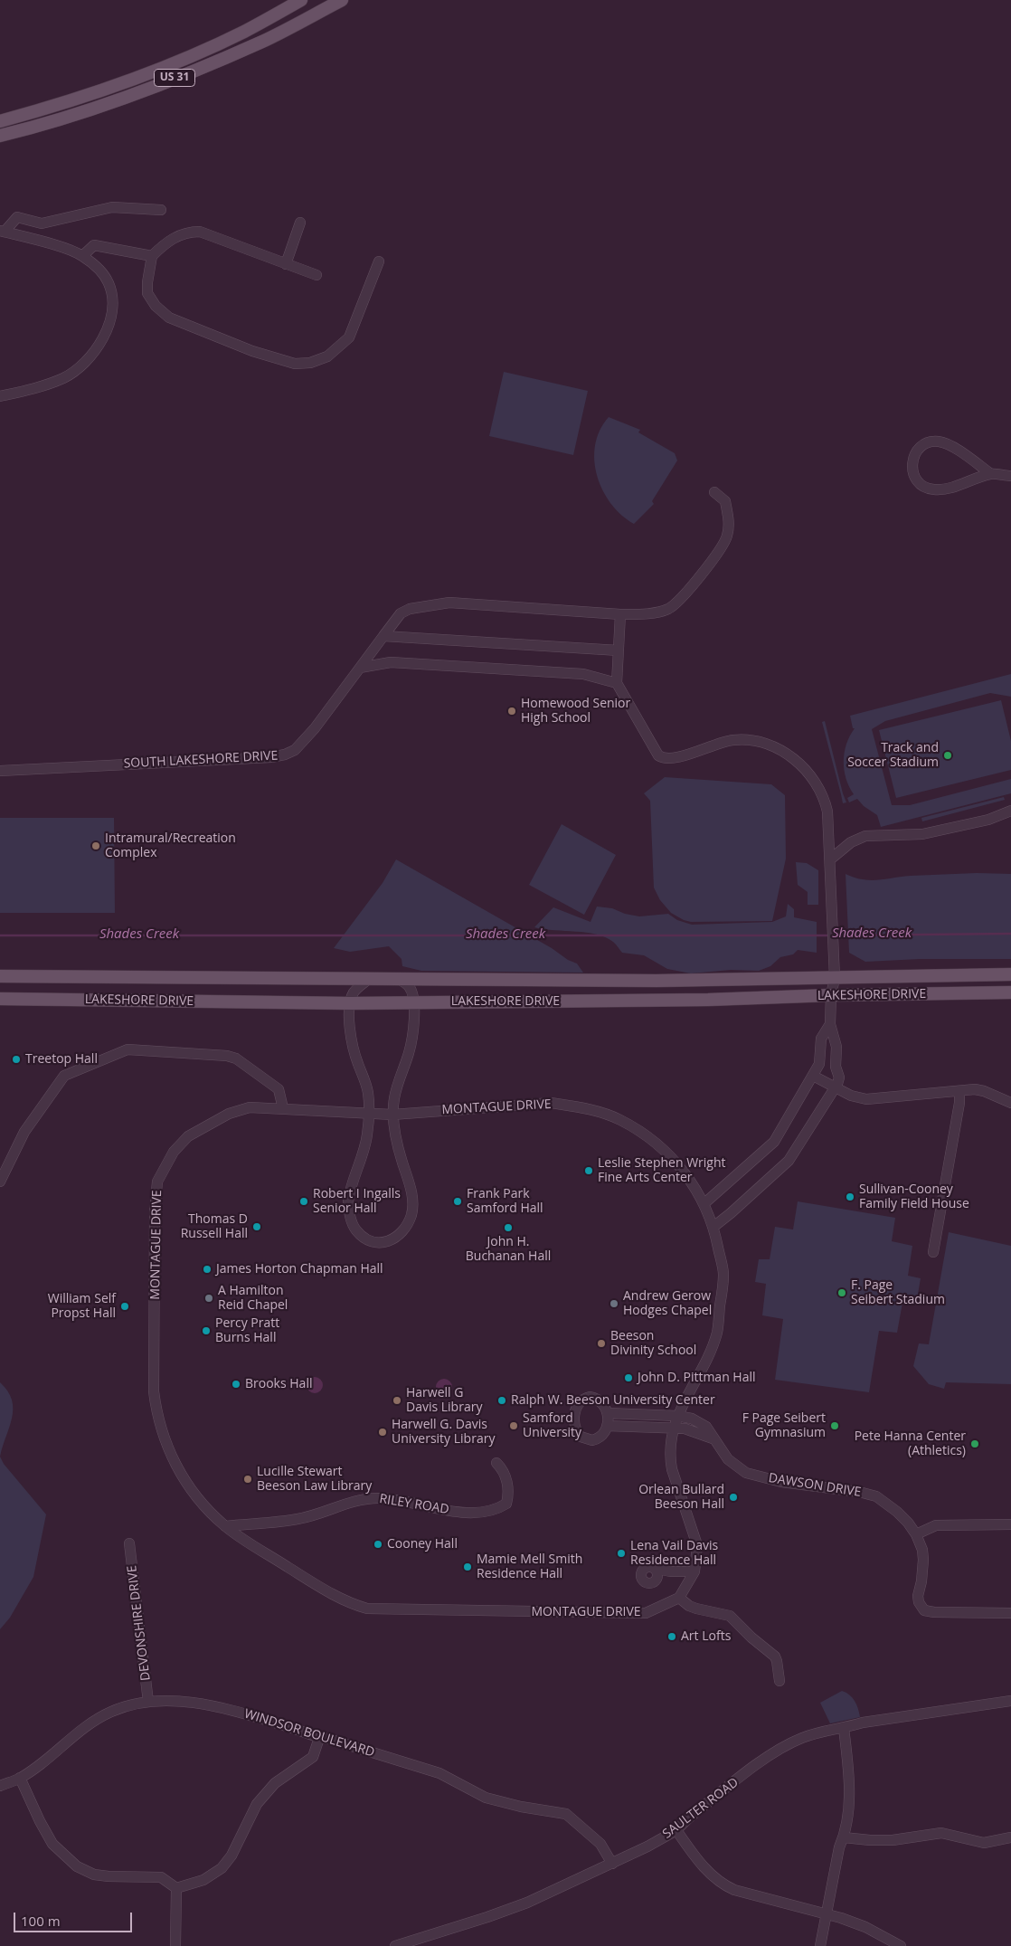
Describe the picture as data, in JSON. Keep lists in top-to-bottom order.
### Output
{
  "streets": {
    "main road": ["US 31", "LAKESHORE DRIVE"],
    "street": [
      "SOUTH LAKESHORE DRIVE",
      "MONTAGUE DRIVE",
      "DAWSON DRIVE",
      "RILEY ROAD",
      "DEVONSHIRE DRIVE",
      "WINDSOR BOULEVARD",
      "SAULTER ROAD"
    ]
  },
  "crossings": [
    ["MONTAGUE DRIVE", "DAWSON DRIVE"],
    ["MONTAGUE DRIVE", "RILEY ROAD"],
    ["DEVONSHIRE DRIVE", "WINDSOR BOULEVARD"],
    ["WINDSOR BOULEVARD", "SAULTER ROAD"]
  ],
  "water": ["Shades Creek"],
  "places": [
    "Homewood Senior High School",
    "Track and Soccer Stadium",
    "Intramural/Recreation Complex",
    "Treetop Hall",
    "Leslie Stephen Wright Fine Arts Center",
    "Sullivan-Cooney Family Field House",
    "Robert I Ingalls Senior Hall",
    "Frank Park Samford Hall",
    "Thomas D Russell Hall",
    "John H. Buchanan Hall",
    "James Horton Chapman Hall",
    "F. Page Seibert Stadium",
    "A Hamilton Reid Chapel",
    "Andrew Gerow Hodges Chapel",
    "William Self Propst Hall",
    "Percy Pratt Burns Hall",
    "Beeson Divinity School",
    "John D. Pittman Hall",
    "Brooks Hall",
    "Harwell G Davis Library",
    "Ralph W. Beeson University Center",
    "Samford University",
    "F Page Seibert Gymnasium",
    "Harwell G. Davis University Library",
    "Pete Hanna Center (Athletics)",
    "Lucille Stewart Beeson Law Library",
    "Orlean Bullard Beeson Hall",
    "Cooney Hall",
    "Lena Vail Davis Residence Hall",
    "Mamie Mell Smith Residence Hall",
    "Art Lofts"
  ],
  "scale_bar": "100 m"
}
